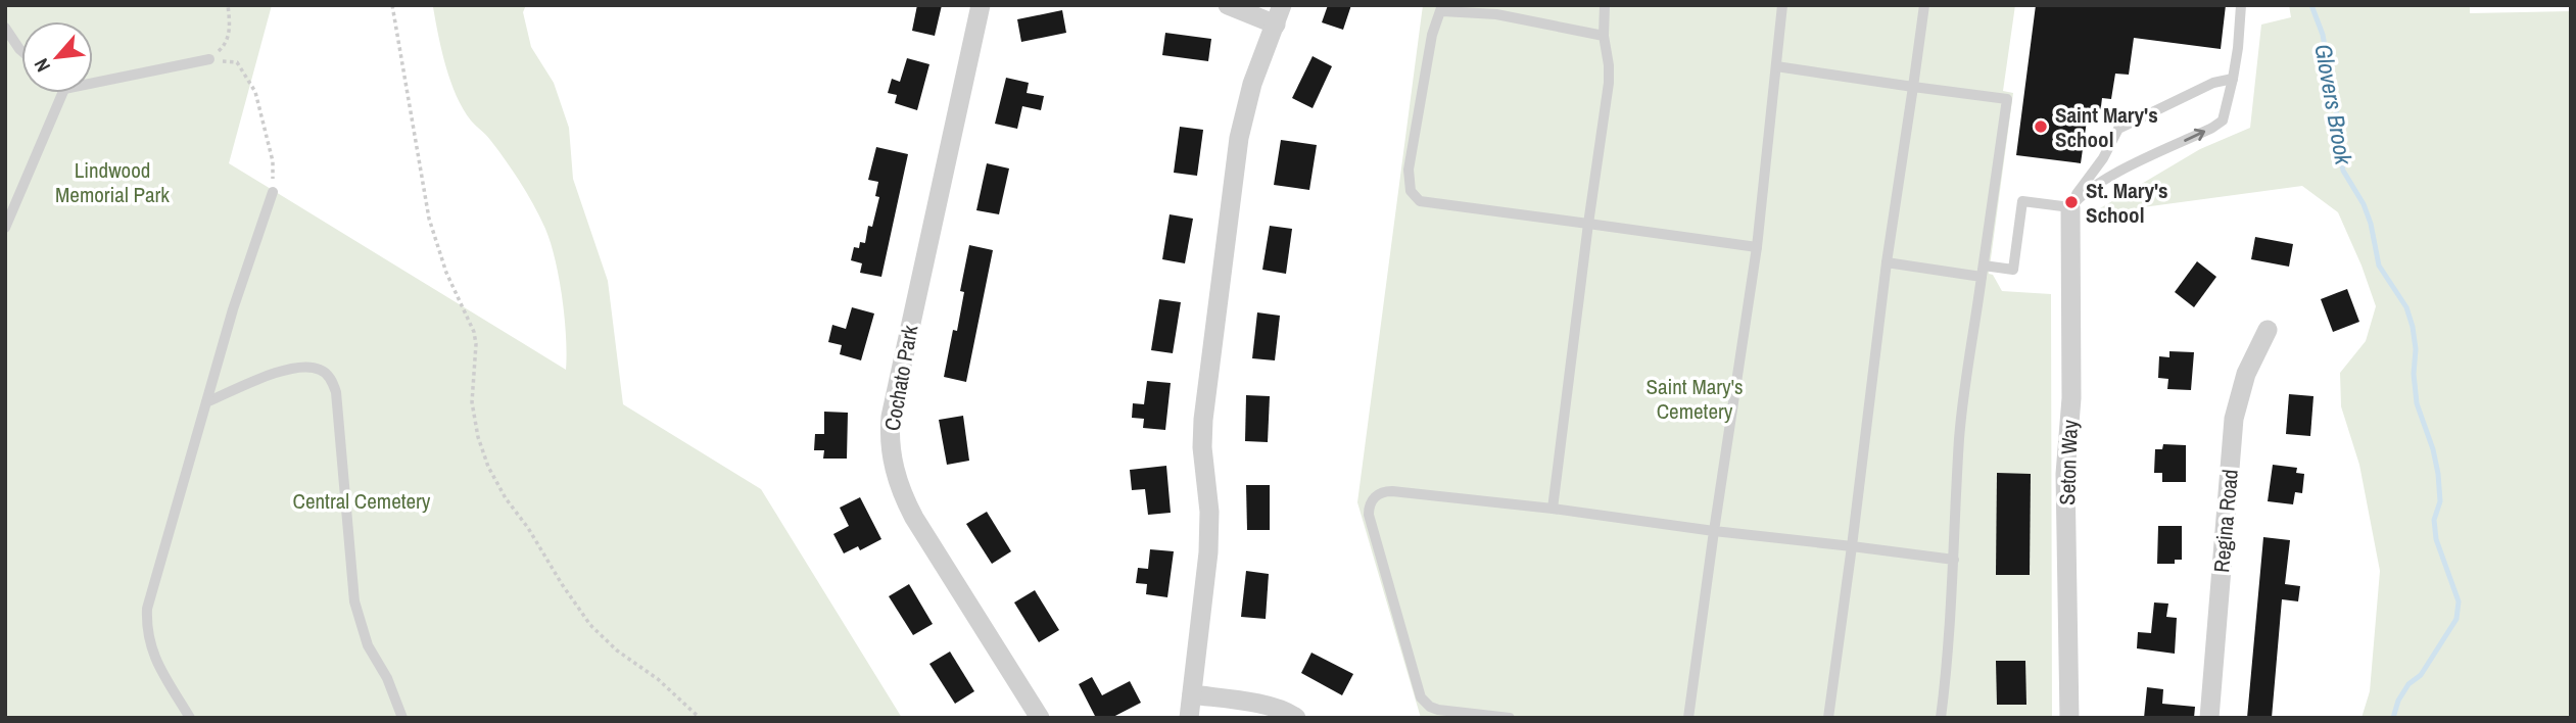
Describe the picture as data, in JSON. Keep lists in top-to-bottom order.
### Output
{
  "streets": {
    "street": ["Cochato Park", "Seton Way", "Regina Road"]
  },
  "water": ["Glovers Brook"],
  "parks": ["Lindwood Memorial Park", "Saint Mary's Cemetery", "Central Cemetery"],
  "places": ["Saint Mary's School", "St. Mary's School"],
  "north": "bottom left"
}
